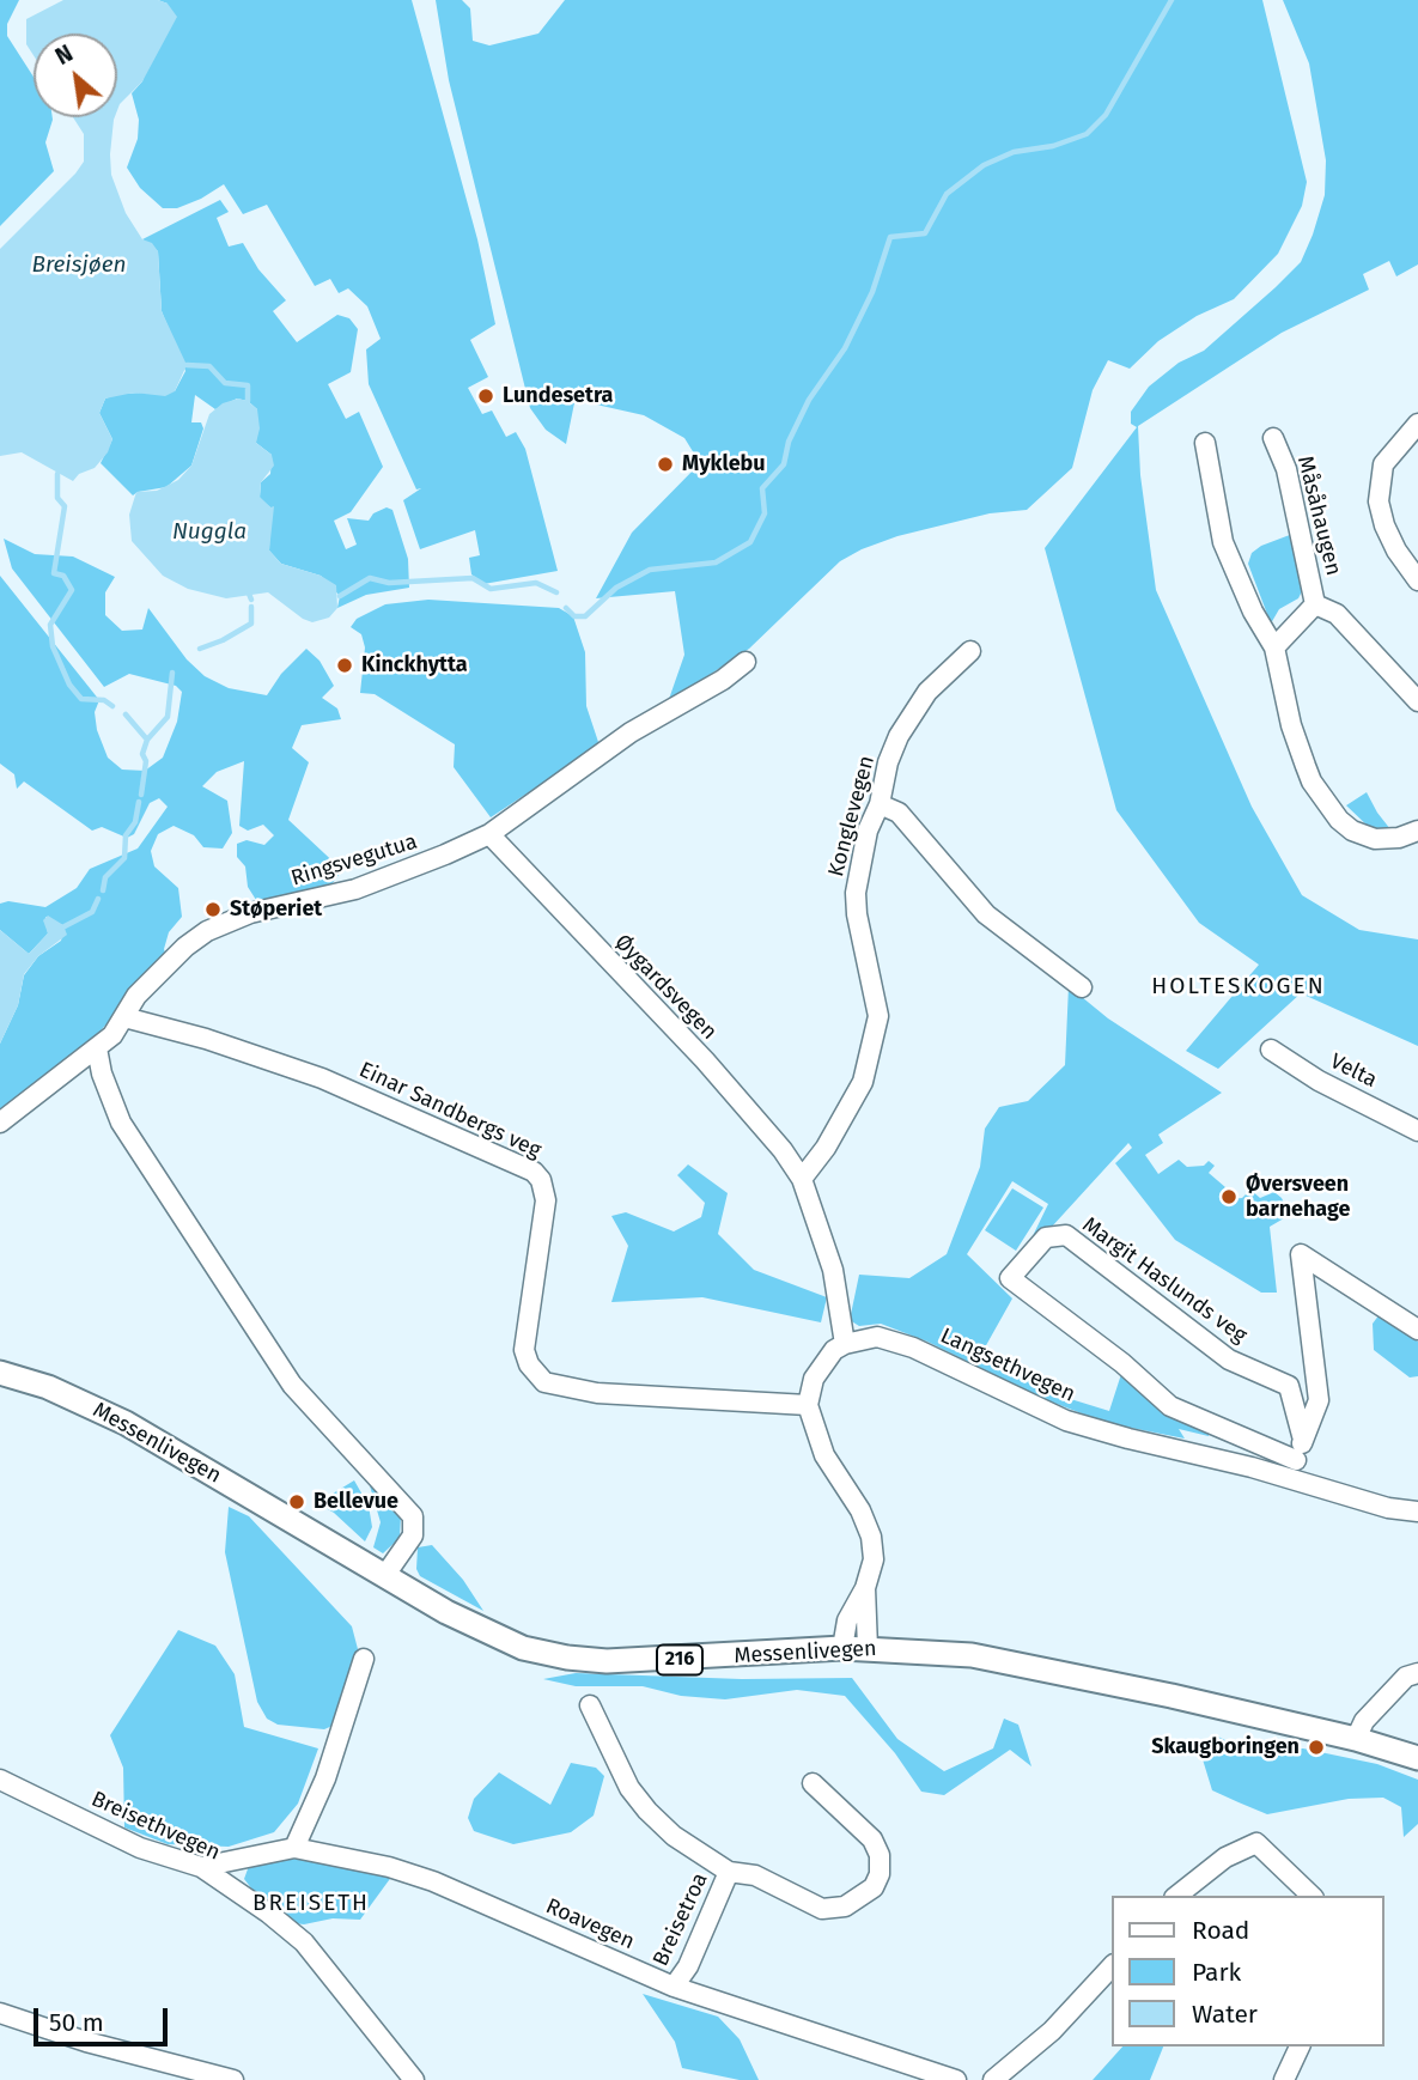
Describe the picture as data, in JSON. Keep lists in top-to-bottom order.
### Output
{
  "streets": {
    "main road": ["Messenlivegen", "216"],
    "street": [
      "Måsåhaugen",
      "Konglevegen",
      "Ringsvegutua",
      "Øygardsvegen",
      "Velta",
      "Einar Sandbergs veg",
      "Margit Haslunds veg",
      "Langsethvegen",
      "Breisethvegen",
      "Breisetroa",
      "Roavegen"
    ]
  },
  "crossings": [
    ["Konglevegen", "Øygardsvegen"],
    ["Ringsvegutua", "Øygardsvegen"],
    ["Ringsvegutua", "Einar Sandbergs veg"],
    ["Margit Haslunds veg", "Langsethvegen"],
    ["Breisethvegen", "Roavegen"],
    ["Breisetroa", "Roavegen"]
  ],
  "districts": ["HOLTESKOGEN", "BREISETH"],
  "water": ["Breisjøen", "Nuggla"],
  "places": [
    "Lundesetra",
    "Myklebu",
    "Kinckhytta",
    "Støperiet",
    "Øversveen barnehage",
    "Bellevue",
    "Skaugboringen"
  ],
  "legend": ["Road", "Park", "Water"],
  "scale_bar": "50 m",
  "north": "top left"
}
